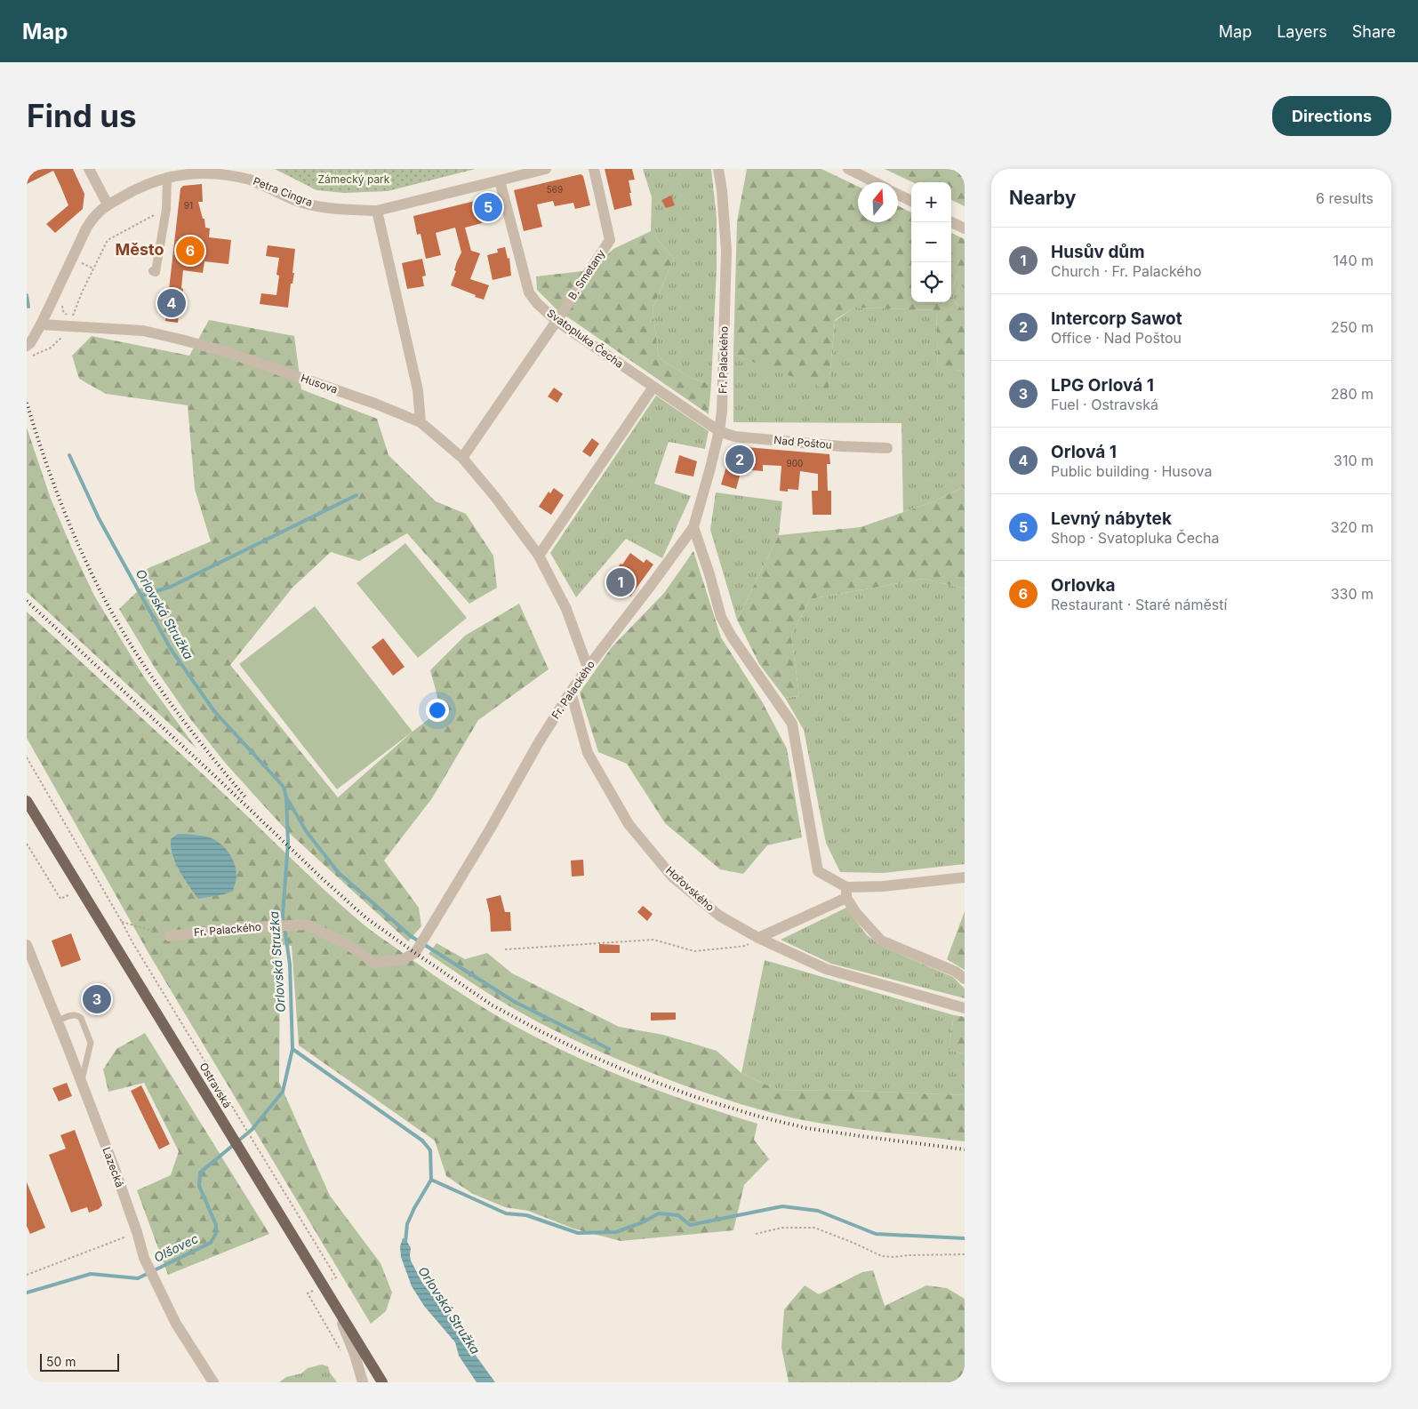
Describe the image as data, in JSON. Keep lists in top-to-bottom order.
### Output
{
  "streets": {
    "main road": ["Ostravská"],
    "street": [
      "Petra Cingra",
      "B. Smetany",
      "Svatopluka Čecha",
      "Fr. Palackého",
      "Husova",
      "Nad Poštou",
      "Hořovského",
      "Lazecká"
    ]
  },
  "crossings": [
    ["Petra Cingra", "Svatopluka Čecha"],
    ["Petra Cingra", "Husova"],
    ["B. Smetany", "Svatopluka Čecha"],
    ["B. Smetany", "Husova"],
    ["Svatopluka Čecha", "Fr. Palackého"],
    ["Svatopluka Čecha", "Nad Poštou"],
    ["Fr. Palackého", "Husova"],
    ["Fr. Palackého", "Nad Poštou"],
    ["Fr. Palackého", "Hořovského"]
  ],
  "districts": ["Město"],
  "water": ["Orlovská Stružka", "Olšovec"],
  "parks": ["Zámecký park"],
  "house_numbers": ["569", "91", "900"],
  "scale_bar": "50 m",
  "north": "top",
  "page": {
    "header": "Map",
    "nav": ["Map", "Layers", "Share"],
    "buttons": "Directions",
    "title": "Find us",
    "heading": ["Nearby", "6 results"],
    "map_buttons": ["+", "−"],
    "pins": [
      "5",
      "6",
      "4",
      "2",
      "1",
      "3"
    ],
    "list": [
      {
        "mark": "1",
        "name": "Husův dům",
        "note": "Church · Fr. Palackého",
        "value": "140 m"
      },
      {
        "mark": "2",
        "name": "Intercorp Sawot",
        "note": "Office · Nad Poštou",
        "value": "250 m"
      },
      {
        "mark": "3",
        "name": "LPG Orlová 1",
        "note": "Fuel · Ostravská",
        "value": "280 m"
      },
      {
        "mark": "4",
        "name": "Orlová 1",
        "note": "Public building · Husova",
        "value": "310 m"
      },
      {
        "mark": "5",
        "name": "Levný nábytek",
        "note": "Shop · Svatopluka Čecha",
        "value": "320 m"
      },
      {
        "mark": "6",
        "name": "Orlovka",
        "note": "Restaurant · Staré náměstí",
        "value": "330 m"
      }
    ],
    "scale": "50 m"
  }
}
